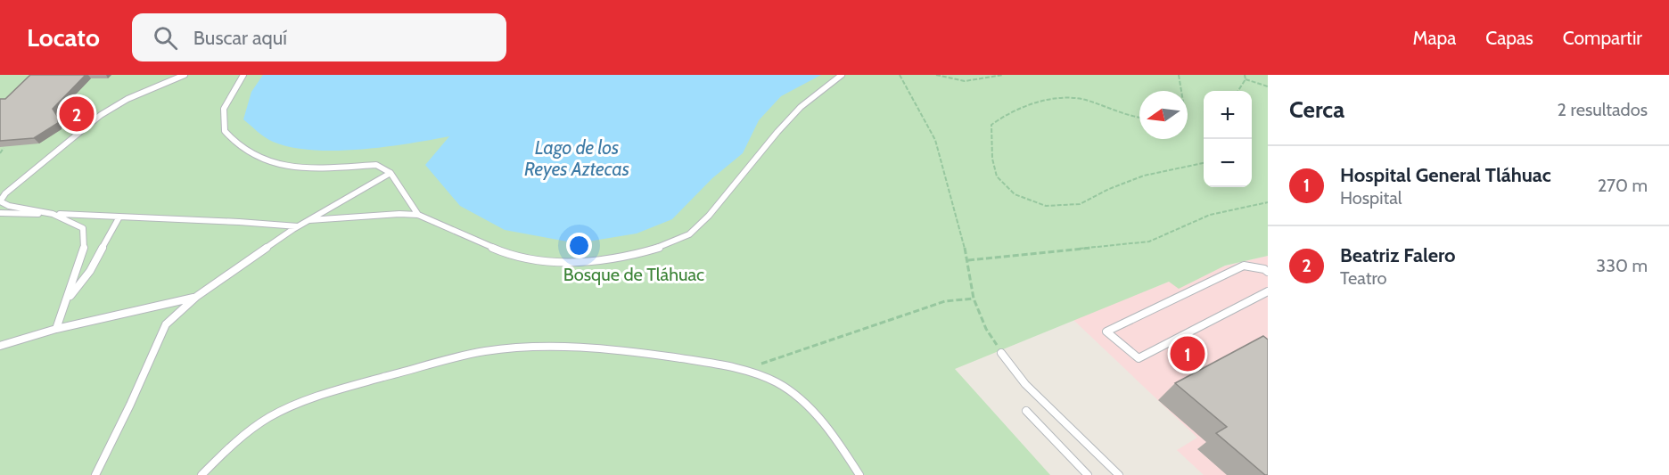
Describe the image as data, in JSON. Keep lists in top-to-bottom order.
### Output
{
  "water": ["Lago de los Reyes Aztecas"],
  "parks": ["Bosque de Tláhuac"],
  "north": "left",
  "page": {
    "header": "Locato",
    "search": "Buscar aquí",
    "nav": ["Mapa", "Capas", "Compartir"],
    "heading": ["Cerca", "2 resultados"],
    "map_buttons": ["+", "−"],
    "pins": ["2", "1"],
    "list": [
      {
        "mark": "1",
        "name": "Hospital General Tláhuac",
        "note": "Hospital",
        "value": "270 m"
      },
      {
        "mark": "2",
        "name": "Beatriz Falero",
        "note": "Teatro",
        "value": "330 m"
      }
    ]
  }
}
